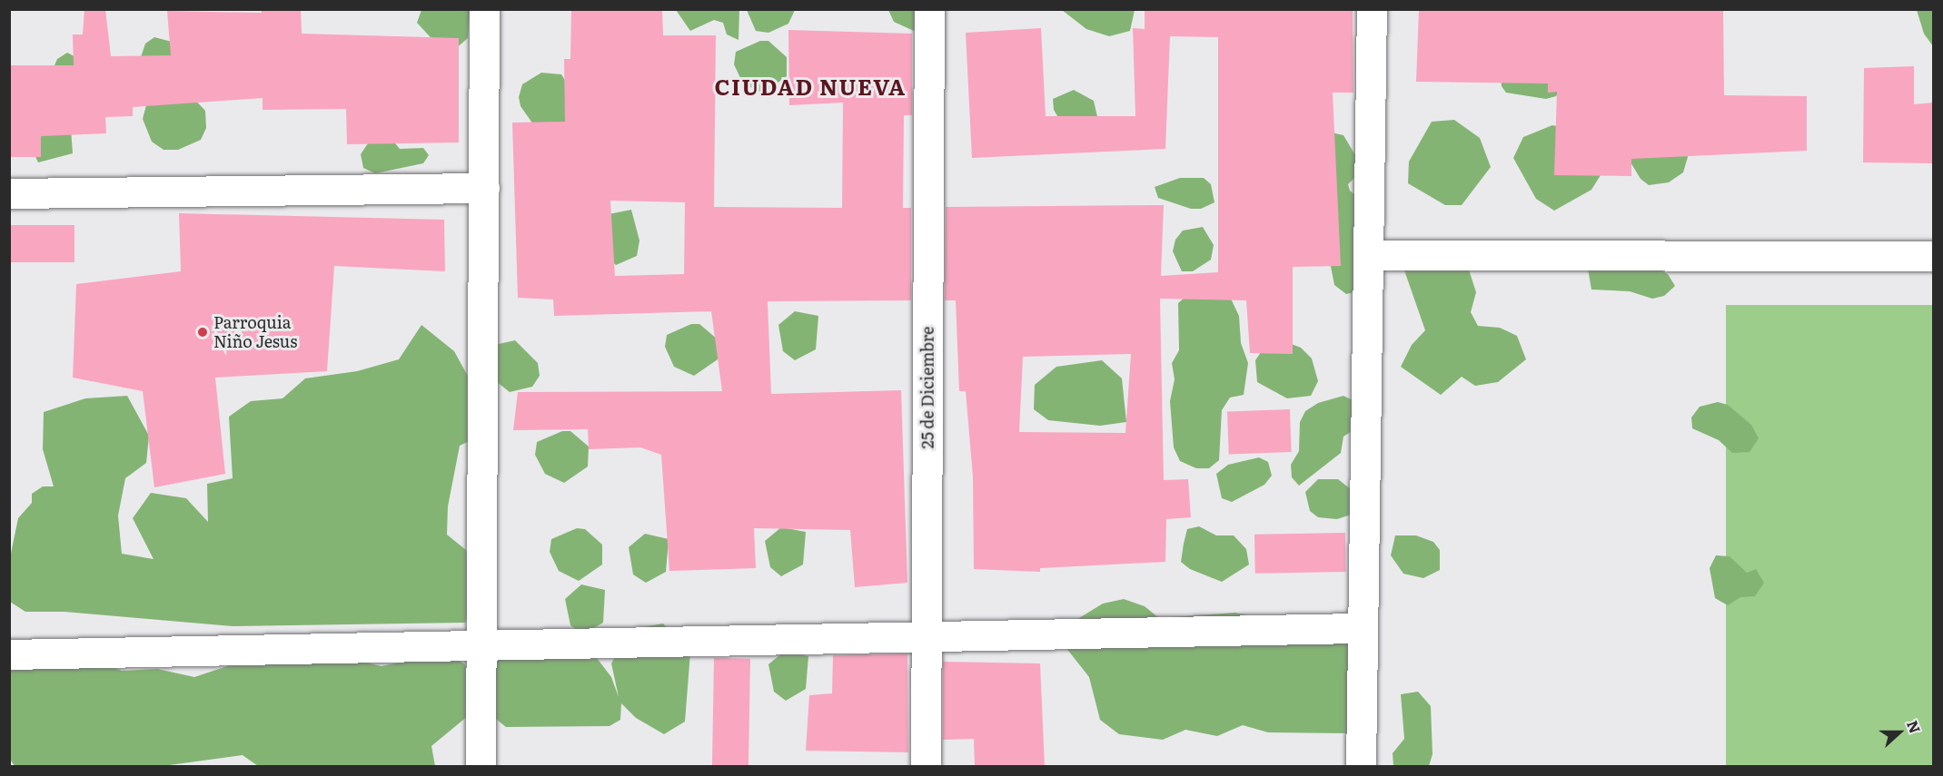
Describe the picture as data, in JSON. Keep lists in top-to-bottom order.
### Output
{
  "streets": {
    "street": ["25 de Diciembre"]
  },
  "districts": ["CIUDAD NUEVA"],
  "places": ["Parroquia Niño Jesus"],
  "north": "right"
}
